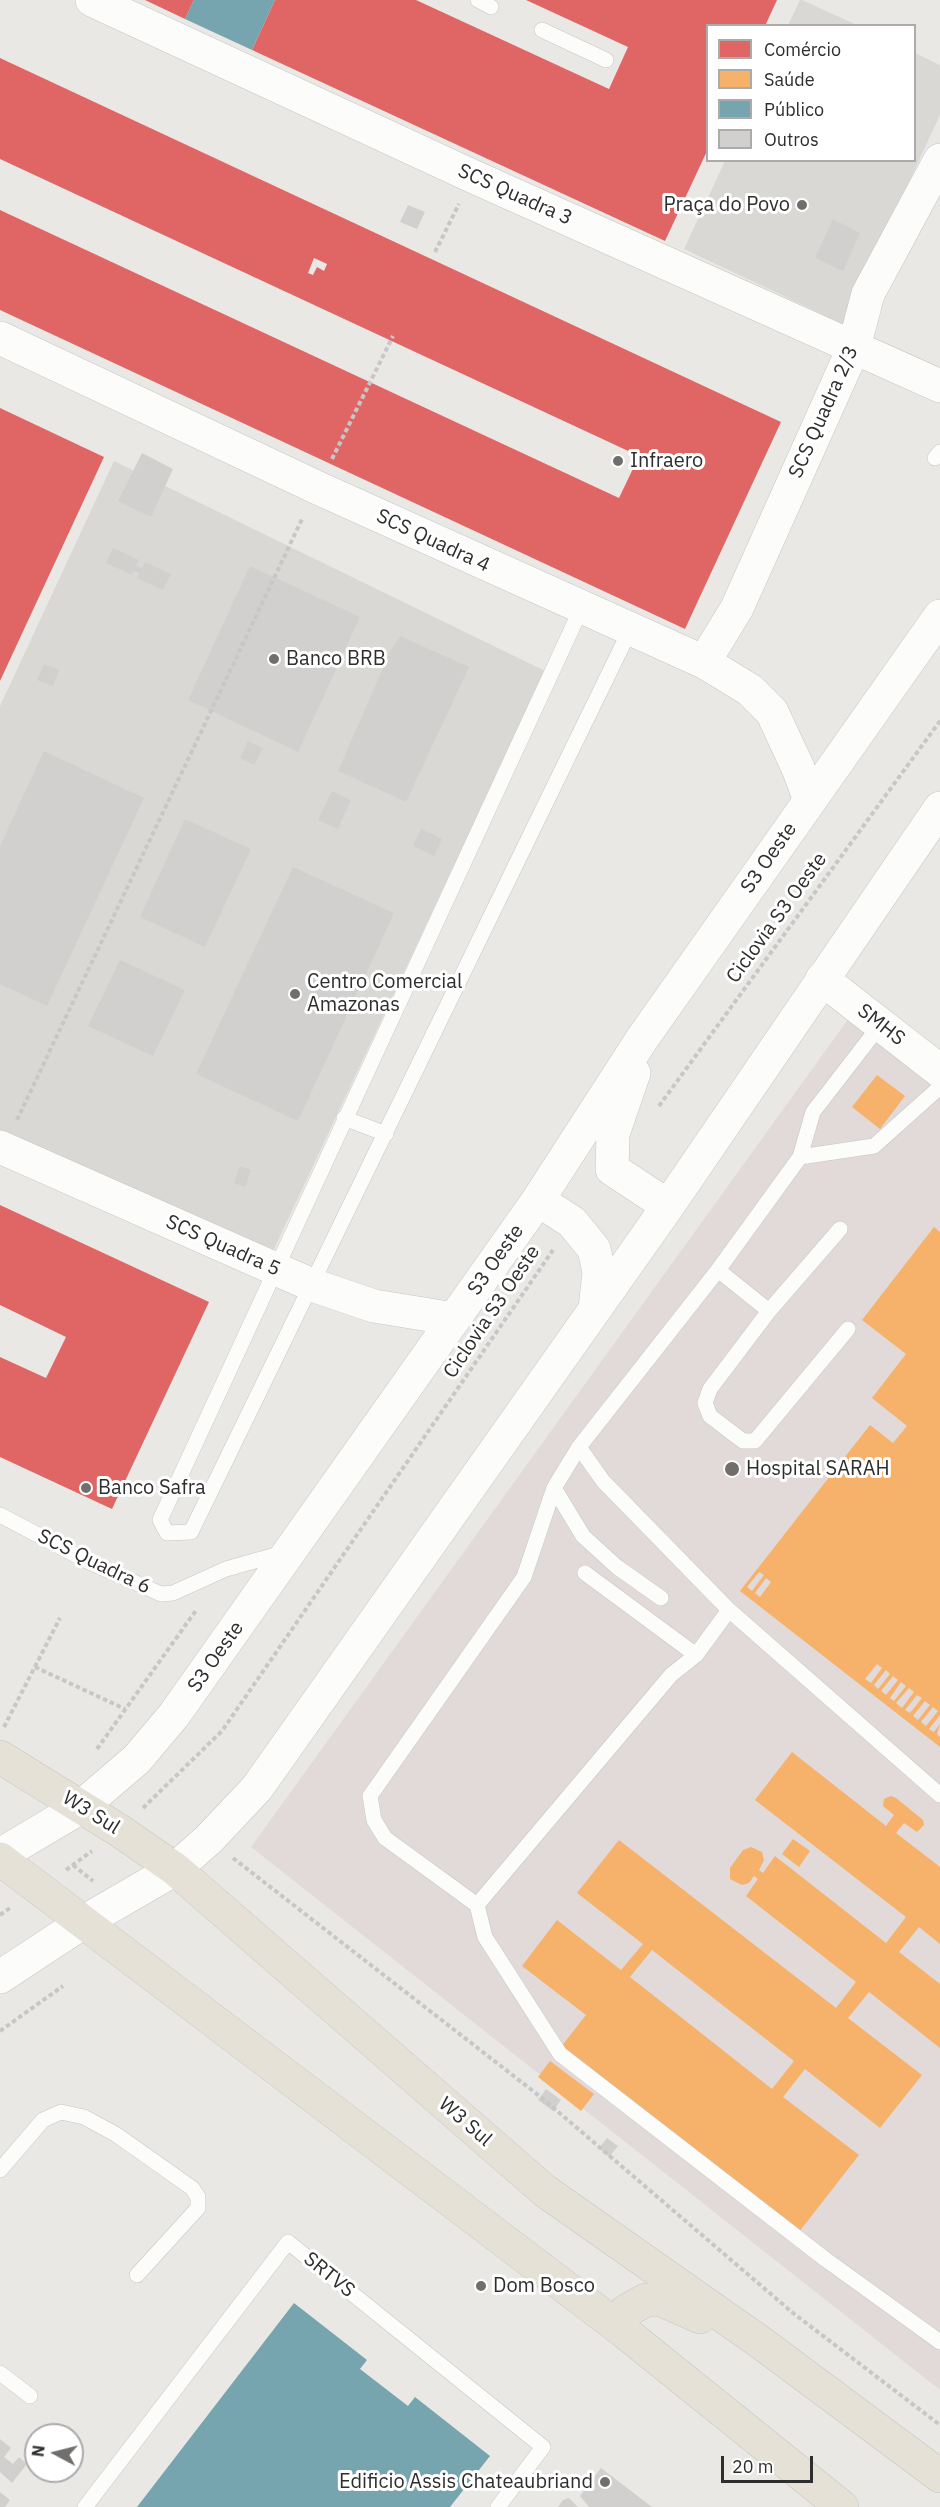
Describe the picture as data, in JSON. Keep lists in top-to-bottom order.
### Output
{
  "streets": {
    "main road": [
      "SCS Quadra 3",
      "SCS Quadra 2/3",
      "SCS Quadra 4",
      "S3 Oeste",
      "SMHS",
      "SCS Quadra 5",
      "W3 Sul"
    ],
    "lane": ["SCS Quadra 6", "SRTVS"],
    "path": ["Ciclovia S3 Oeste"]
  },
  "crossings": [
    ["SCS Quadra 3", "SCS Quadra 2/3"],
    ["SCS Quadra 2/3", "SCS Quadra 4"],
    ["SCS Quadra 4", "S3 Oeste"],
    ["S3 Oeste", "SCS Quadra 5"],
    ["S3 Oeste", "SCS Quadra 6"],
    ["S3 Oeste", "W3 Sul"],
    ["Ciclovia S3 Oeste", "W3 Sul"]
  ],
  "places": [
    "Praça do Povo",
    "Infraero",
    "Banco BRB",
    "Centro Comercial Amazonas",
    "Hospital SARAH",
    "Banco Safra",
    "Dom Bosco",
    "Edificio Assis Chateaubriand"
  ],
  "legend": [
    "Comércio",
    "Saúde",
    "Público",
    "Outros"
  ],
  "scale_bar": "20 m",
  "north": "left"
}
